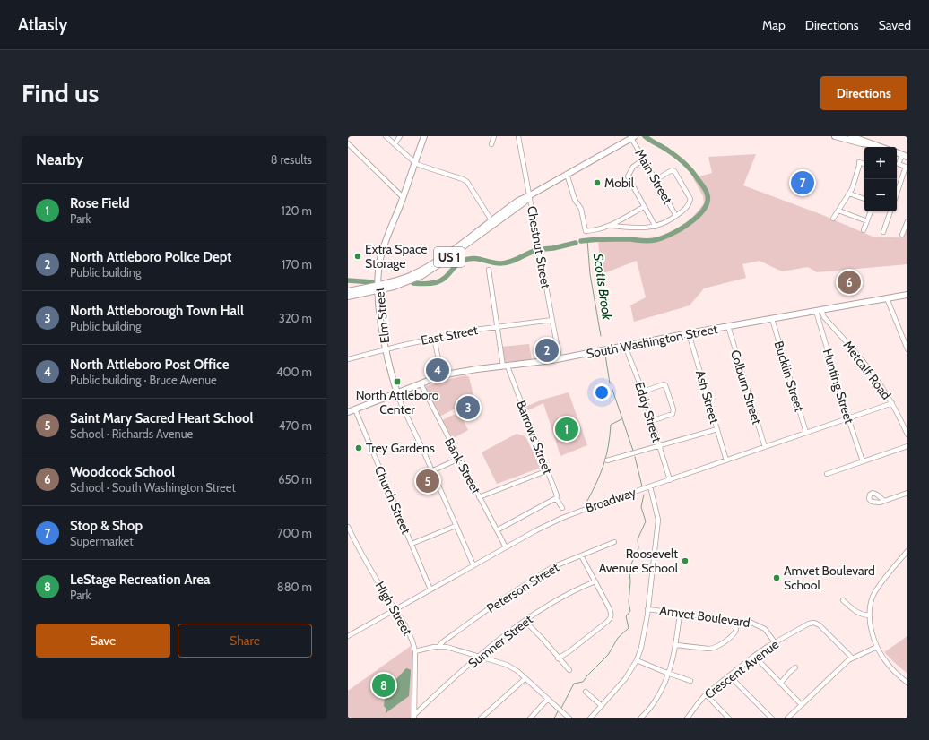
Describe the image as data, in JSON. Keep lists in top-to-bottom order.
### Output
{
  "streets": {
    "main road": ["US 1", "Elm Street", "South Washington Street"],
    "street": [
      "Main Street",
      "Chestnut Street",
      "East Street",
      "Metcalf Road",
      "Bucklin Street",
      "Hunting Street",
      "Colburn Street",
      "Ash Street",
      "Eddy Street",
      "Barrows Street",
      "Bank Street",
      "Church Street",
      "Broadway",
      "Peterson Street",
      "High Street",
      "Amvet Boulevard",
      "Sumner Street",
      "Crescent Avenue"
    ]
  },
  "crossings": [
    ["Main Street", "US 1"],
    ["Chestnut Street", "US 1"],
    ["Chestnut Street", "East Street"],
    ["Chestnut Street", "South Washington Street"],
    ["US 1", "Elm Street"],
    ["Elm Street", "East Street"],
    ["Elm Street", "South Washington Street"],
    ["East Street", "Barrows Street"],
    ["South Washington Street", "Metcalf Road"],
    ["South Washington Street", "Bucklin Street"],
    ["South Washington Street", "Hunting Street"],
    ["South Washington Street", "Colburn Street"],
    ["South Washington Street", "Ash Street"],
    ["South Washington Street", "Eddy Street"],
    ["South Washington Street", "Barrows Street"],
    ["South Washington Street", "Bank Street"],
    ["South Washington Street", "Church Street"],
    ["Metcalf Road", "Hunting Street"],
    ["Metcalf Road", "Broadway"],
    ["Bucklin Street", "Broadway"],
    ["Hunting Street", "Broadway"],
    ["Colburn Street", "Broadway"],
    ["Ash Street", "Broadway"],
    ["Eddy Street", "Broadway"],
    ["Bank Street", "Broadway"],
    ["Church Street", "Broadway"],
    ["Broadway", "High Street"],
    ["High Street", "Sumner Street"],
    ["Amvet Boulevard", "Crescent Avenue"]
  ],
  "water": ["Scotts Brook"],
  "places": {
    "other": [
      "Mobil",
      "Extra Space Storage",
      "Trey Gardens",
      "Roosevelt Avenue School",
      "Amvet Boulevard School"
    ],
    "transit": ["North Attleboro Center"]
  },
  "page": {
    "header": "Atlasly",
    "nav": ["Map", "Directions", "Saved"],
    "buttons": [
      "Directions",
      ["Save", "Share"]
    ],
    "title": "Find us",
    "heading": ["Nearby", "8 results"],
    "map_buttons": ["+", "−"],
    "pins": [
      "7",
      "6",
      "2",
      "4",
      "3",
      "1",
      "5",
      "8"
    ],
    "list": [
      {
        "mark": "1",
        "name": "Rose Field",
        "note": "Park",
        "value": "120 m"
      },
      {
        "mark": "2",
        "name": "North Attleboro Police Dept",
        "note": "Public building",
        "value": "170 m"
      },
      {
        "mark": "3",
        "name": "North Attleborough Town Hall",
        "note": "Public building",
        "value": "320 m"
      },
      {
        "mark": "4",
        "name": "North Attleboro Post Office",
        "note": "Public building · Bruce Avenue",
        "value": "400 m"
      },
      {
        "mark": "5",
        "name": "Saint Mary Sacred Heart School",
        "note": "School · Richards Avenue",
        "value": "470 m"
      },
      {
        "mark": "6",
        "name": "Woodcock School",
        "note": "School · South Washington Street",
        "value": "650 m"
      },
      {
        "mark": "7",
        "name": "Stop & Shop",
        "note": "Supermarket",
        "value": "700 m"
      },
      {
        "mark": "8",
        "name": "LeStage Recreation Area",
        "note": "Park",
        "value": "880 m"
      }
    ]
  }
}
